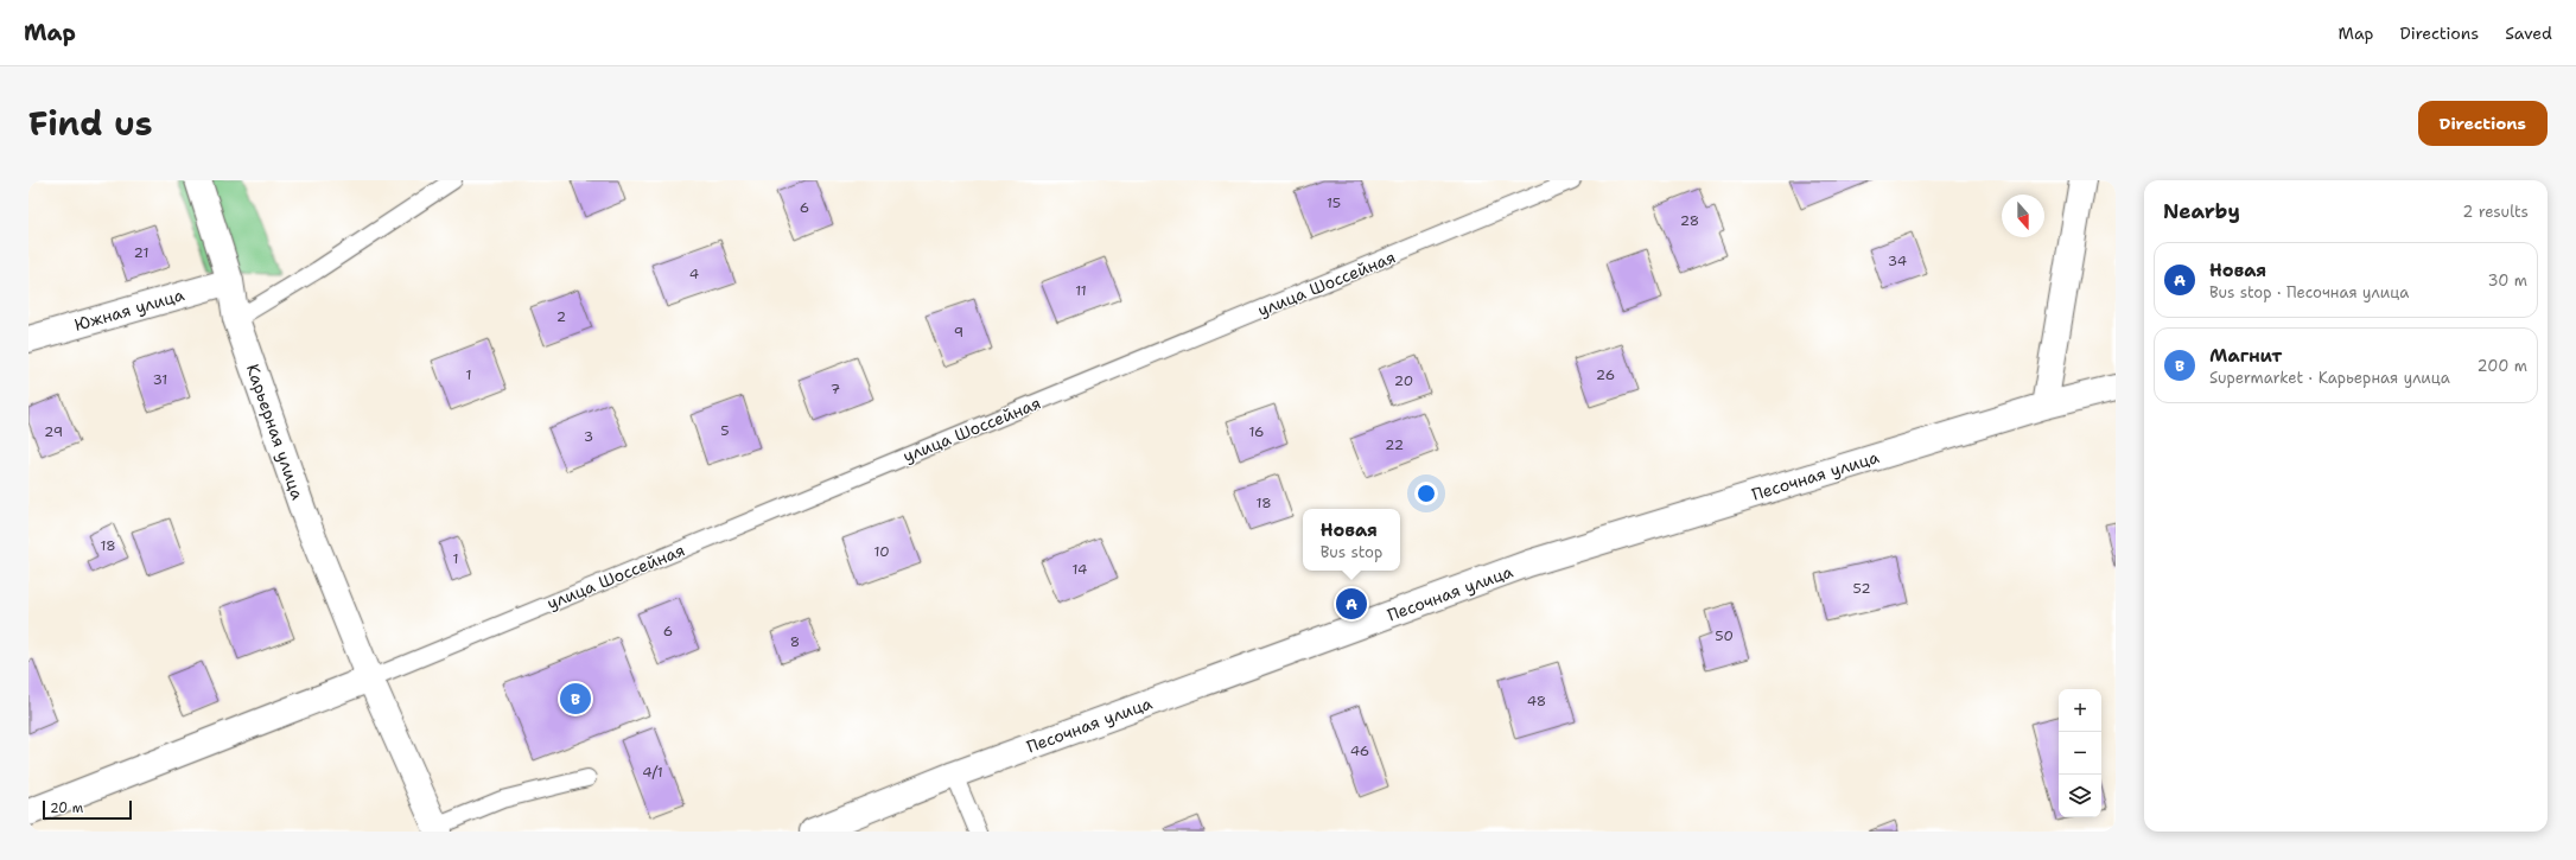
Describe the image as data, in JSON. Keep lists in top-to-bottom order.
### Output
{
  "streets": {
    "street": ["Южная улица", "Карьерная улица", "Песочная улица"],
    "lane": ["улица Шоссейная"]
  },
  "crossings": [
    ["улица Шоссейная", "Карьерная улица"],
    ["Южная улица", "Карьерная улица"]
  ],
  "house_numbers": [
    "15",
    "6",
    "28",
    "21",
    "34",
    "4",
    "11",
    "2",
    "9",
    "1",
    "26",
    "31",
    "20",
    "7",
    "5",
    "29",
    "16",
    "3",
    "22",
    "18",
    "18",
    "10",
    "1",
    "14",
    "52",
    "6",
    "50",
    "8",
    "48",
    "46",
    "4/1"
  ],
  "scale_bar": "20 m",
  "north": "bottom",
  "page": {
    "header": "Map",
    "nav": ["Map", "Directions", "Saved"],
    "title": "Find us",
    "buttons": "Directions",
    "heading": ["Nearby", "2 results"],
    "list": [
      {
        "mark": "A",
        "name": "Новая",
        "note": "Bus stop · Песочная улица",
        "value": "30 m"
      },
      {
        "mark": "B",
        "name": "Магнит",
        "note": "Supermarket · Карьерная улица",
        "value": "200 m"
      }
    ],
    "popup": ["Новая", "Bus stop"],
    "pins": ["A", "B"],
    "map_buttons": ["+", "−"],
    "scale": "20 m"
  }
}
